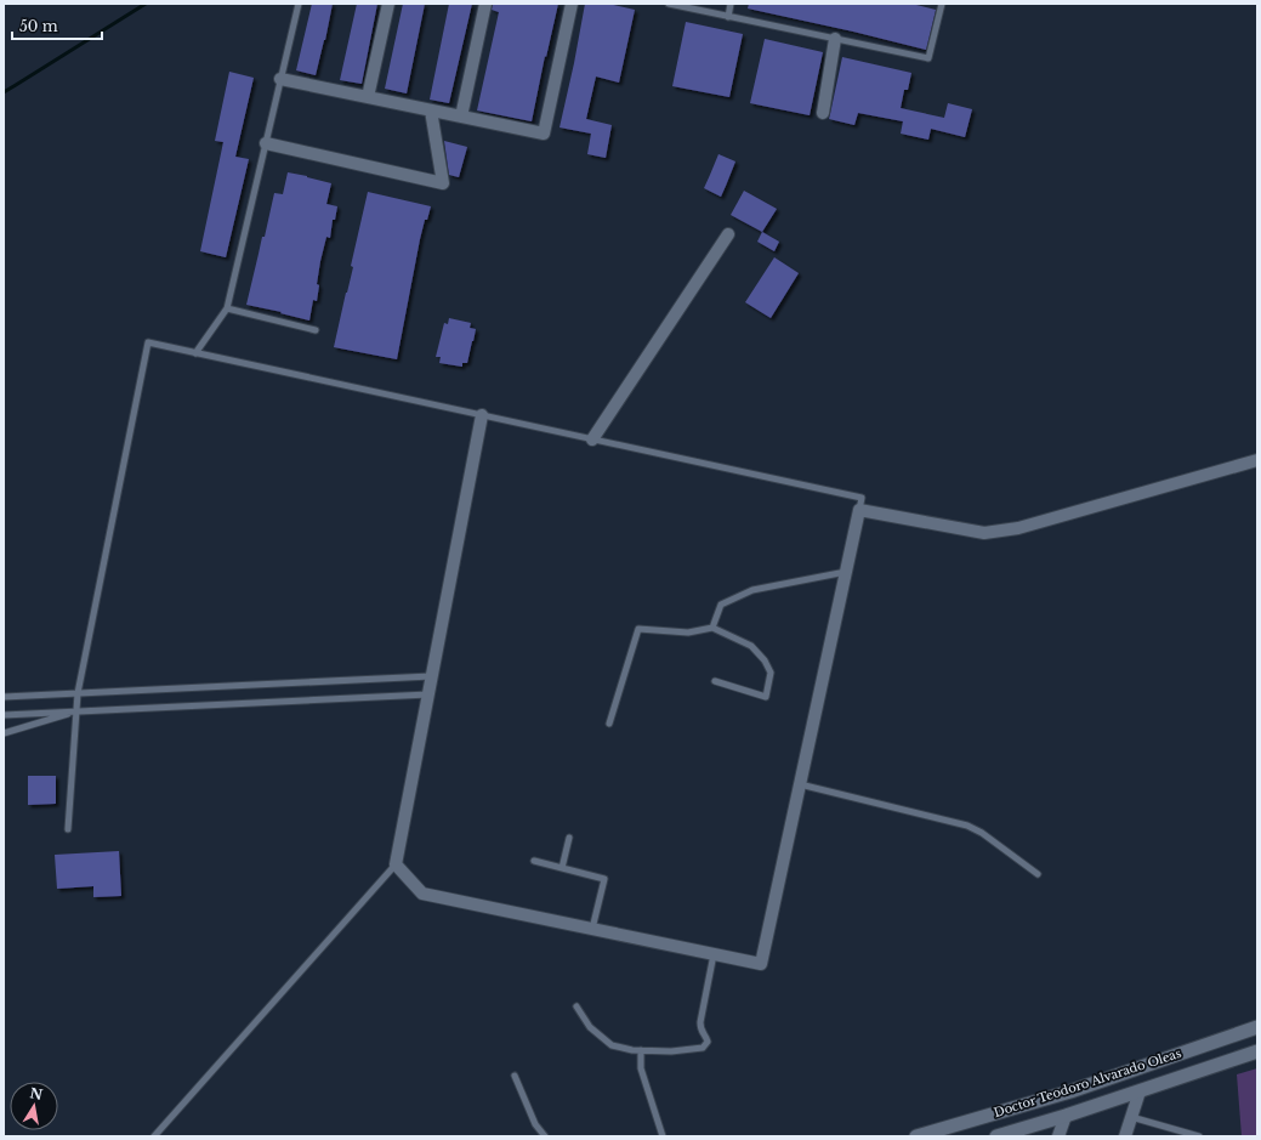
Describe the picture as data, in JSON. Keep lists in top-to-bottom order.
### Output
{
  "streets": {
    "main road": ["Doctor Teodoro Alvarado Oleas"]
  },
  "scale_bar": "50 m",
  "north": "top"
}
